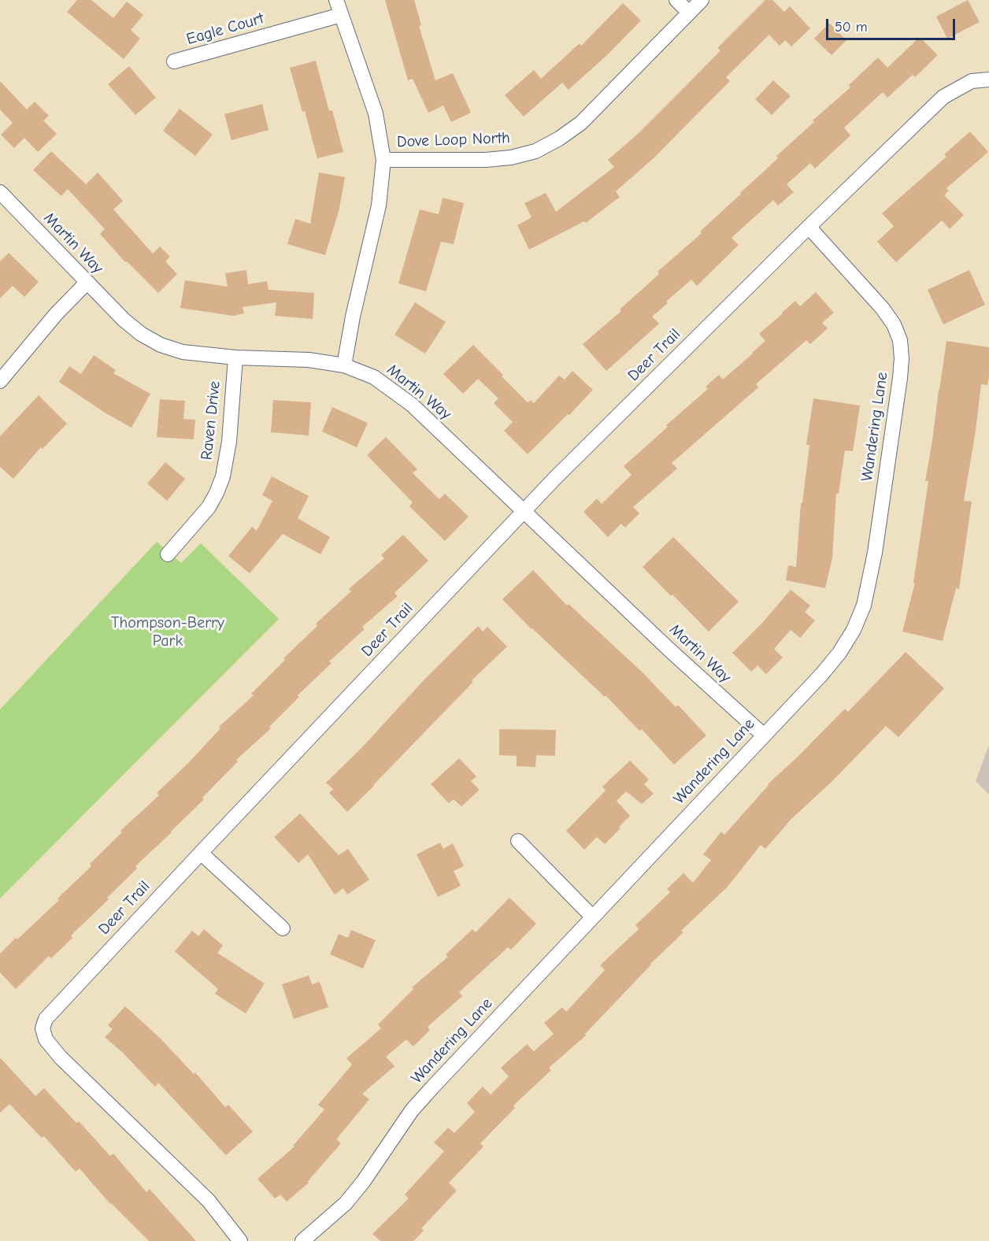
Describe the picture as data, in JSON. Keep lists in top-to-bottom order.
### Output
{
  "streets": {
    "street": [
      "Eagle Court",
      "Dove Loop North",
      "Martin Way",
      "Deer Trail",
      "Raven Drive",
      "Wandering Lane"
    ]
  },
  "crossings": [
    ["Dove Loop North", "Martin Way"],
    ["Martin Way", "Deer Trail"],
    ["Martin Way", "Raven Drive"],
    ["Martin Way", "Wandering Lane"],
    ["Deer Trail", "Wandering Lane"]
  ],
  "parks": ["Thompson-Berry Park"],
  "scale_bar": "50 m"
}
